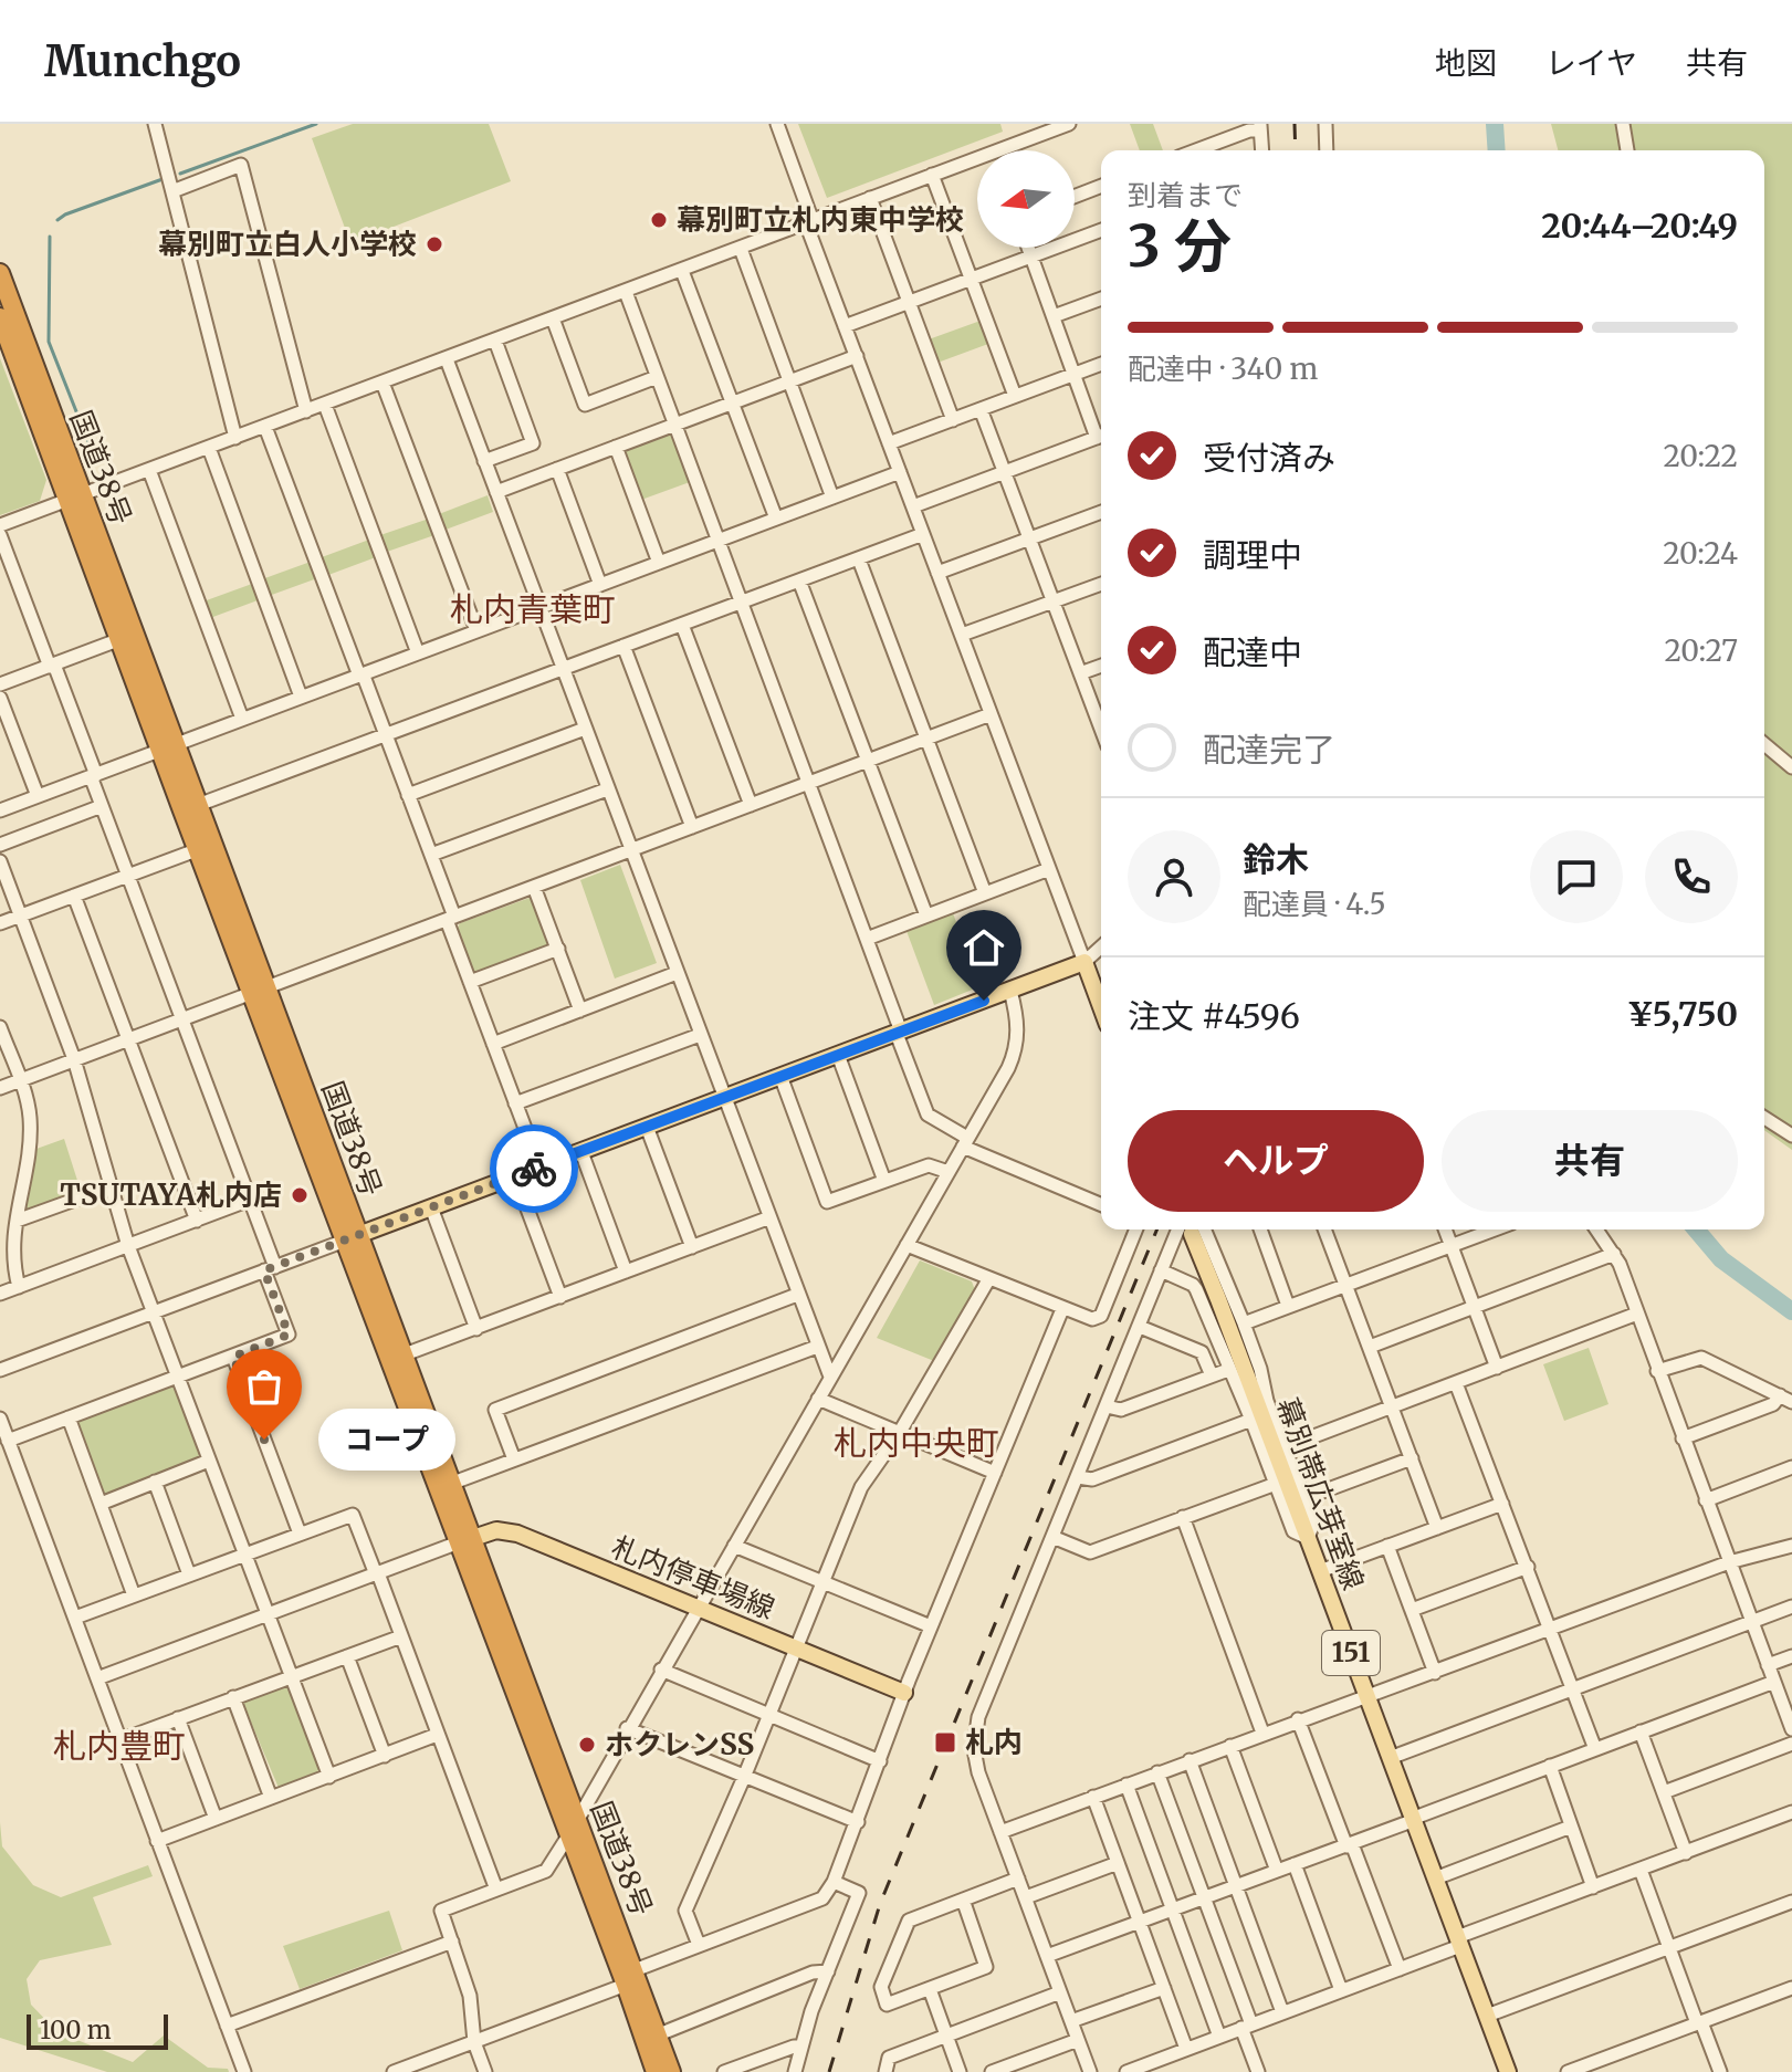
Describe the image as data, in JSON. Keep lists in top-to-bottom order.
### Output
{
  "streets": {
    "highway": ["国道38号"],
    "main road": ["幕別帯広芽室線", "札内停車場線", "151"]
  },
  "crossings": [
    ["国道38号", "札内停車場線"]
  ],
  "districts": ["札内青葉町", "札内中央町", "札内豊町"],
  "places": {
    "other": [
      "幕別町立札内東中学校",
      "幕別町立白人小学校",
      "TSUTAYA札内店",
      "コープ",
      "ホクレンSS"
    ],
    "transit": ["札内"]
  },
  "scale_bar": "100 m",
  "north": "left",
  "page": {
    "header": "Munchgo",
    "nav": ["地図", "レイヤ", "共有"],
    "heading": ["3 分", "到着まで", "20:44–20:49"],
    "panel": [
      "鈴木",
      "配達員 · 4.5",
      "注文 #4596",
      "¥5,750"
    ],
    "bar": "配達中 · 340 m",
    "list": [
      ["受付済み", "20:22"],
      ["調理中", "20:24"],
      ["配達中", "20:27"],
      "配達完了"
    ],
    "buttons": ["ヘルプ", "共有"],
    "bubble": "コープ",
    "scale": "100 m"
  }
}
